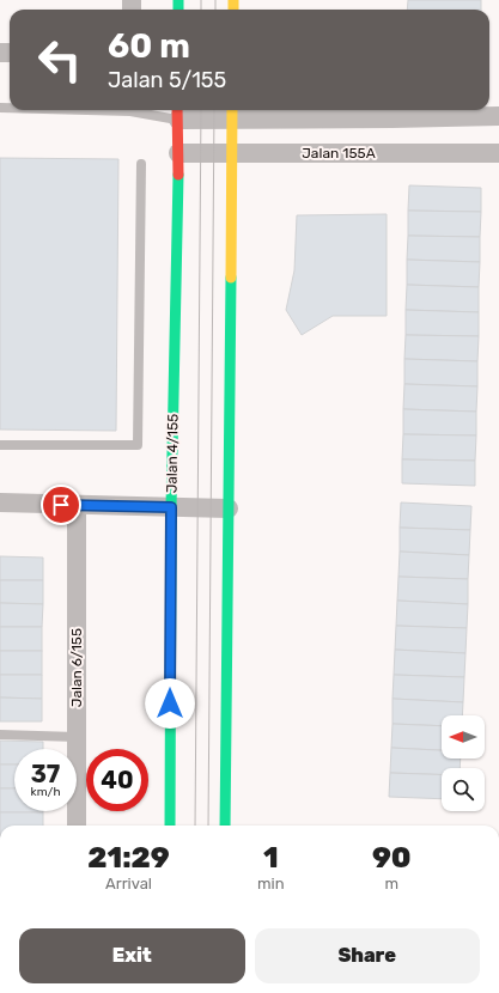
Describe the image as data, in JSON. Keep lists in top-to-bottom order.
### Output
{
  "streets": {
    "street": ["Jalan 155A", "Jalan 4/155", "Jalan 6/155"]
  },
  "crossings": [
    ["Jalan 155A", "Jalan 4/155"]
  ],
  "north": "left",
  "page": {
    "turn": ["60 m", "Jalan 5/155"],
    "speed": "37 km/h",
    "limit": "40",
    "eta": [
      "21:29",
      "Arrival",
      "1",
      "min",
      "90",
      "m"
    ],
    "buttons": ["Exit", "Share"]
  }
}
